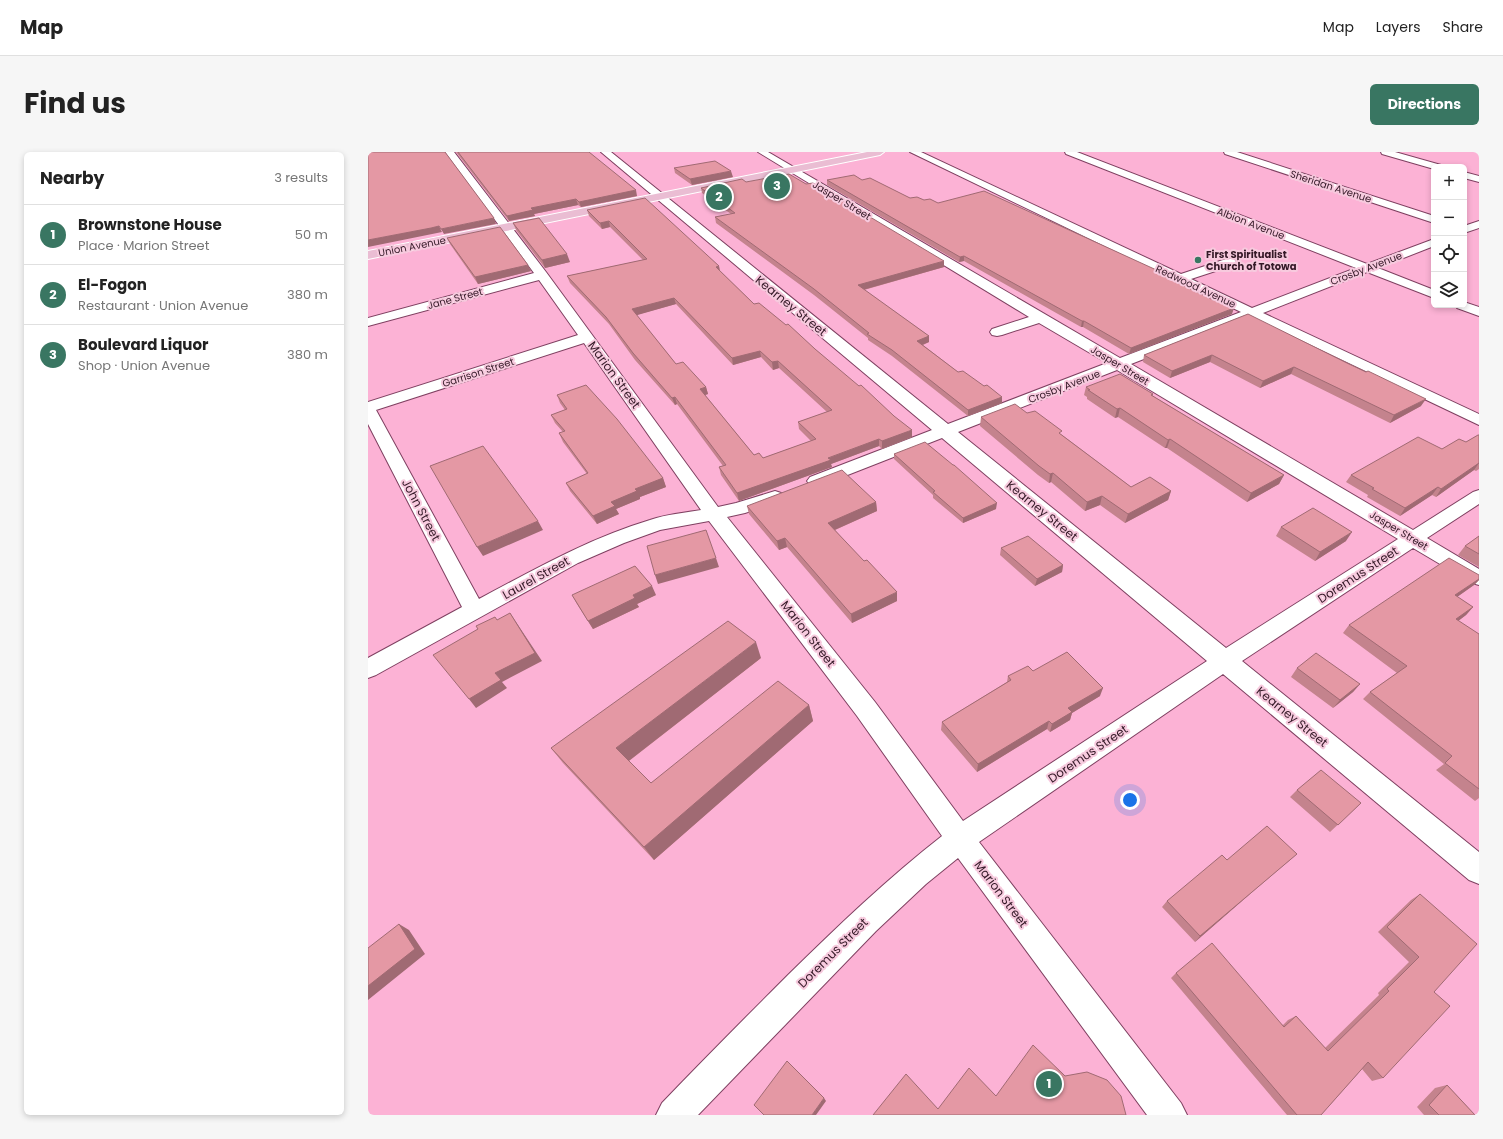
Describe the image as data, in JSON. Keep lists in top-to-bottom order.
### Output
{
  "streets": {
    "main road": ["Union Avenue"],
    "street": [
      "Sheridan Avenue",
      "Jasper Street",
      "Albion Avenue",
      "Crosby Avenue",
      "Redwood Avenue",
      "Jane Street",
      "Kearney Street",
      "Garrison Street",
      "Marion Street",
      "John Street",
      "Doremus Street",
      "Laurel Street"
    ]
  },
  "crossings": [
    ["Jasper Street", "Union Avenue"],
    ["Jasper Street", "Crosby Avenue"],
    ["Jasper Street", "Doremus Street"],
    ["Albion Avenue", "Crosby Avenue"],
    ["Union Avenue", "Kearney Street"],
    ["Union Avenue", "Marion Street"],
    ["Crosby Avenue", "Redwood Avenue"],
    ["Crosby Avenue", "Kearney Street"],
    ["Crosby Avenue", "Marion Street"],
    ["Crosby Avenue", "Laurel Street"],
    ["Jane Street", "Marion Street"],
    ["Kearney Street", "Doremus Street"],
    ["Garrison Street", "Marion Street"],
    ["Garrison Street", "John Street"],
    ["Marion Street", "Doremus Street"],
    ["Marion Street", "Laurel Street"],
    ["John Street", "Laurel Street"]
  ],
  "places": ["First Spiritualist Church of Totowa"],
  "page": {
    "header": "Map",
    "nav": ["Map", "Layers", "Share"],
    "title": "Find us",
    "buttons": "Directions",
    "heading": ["Nearby", "3 results"],
    "map_buttons": ["+", "−"],
    "pins": ["3", "2", "1"],
    "list": [
      {
        "mark": "1",
        "name": "Brownstone House",
        "note": "Place · Marion Street",
        "value": "50 m"
      },
      {
        "mark": "2",
        "name": "El-Fogon",
        "note": "Restaurant · Union Avenue",
        "value": "380 m"
      },
      {
        "mark": "3",
        "name": "Boulevard Liquor",
        "note": "Shop · Union Avenue",
        "value": "380 m"
      }
    ]
  }
}
